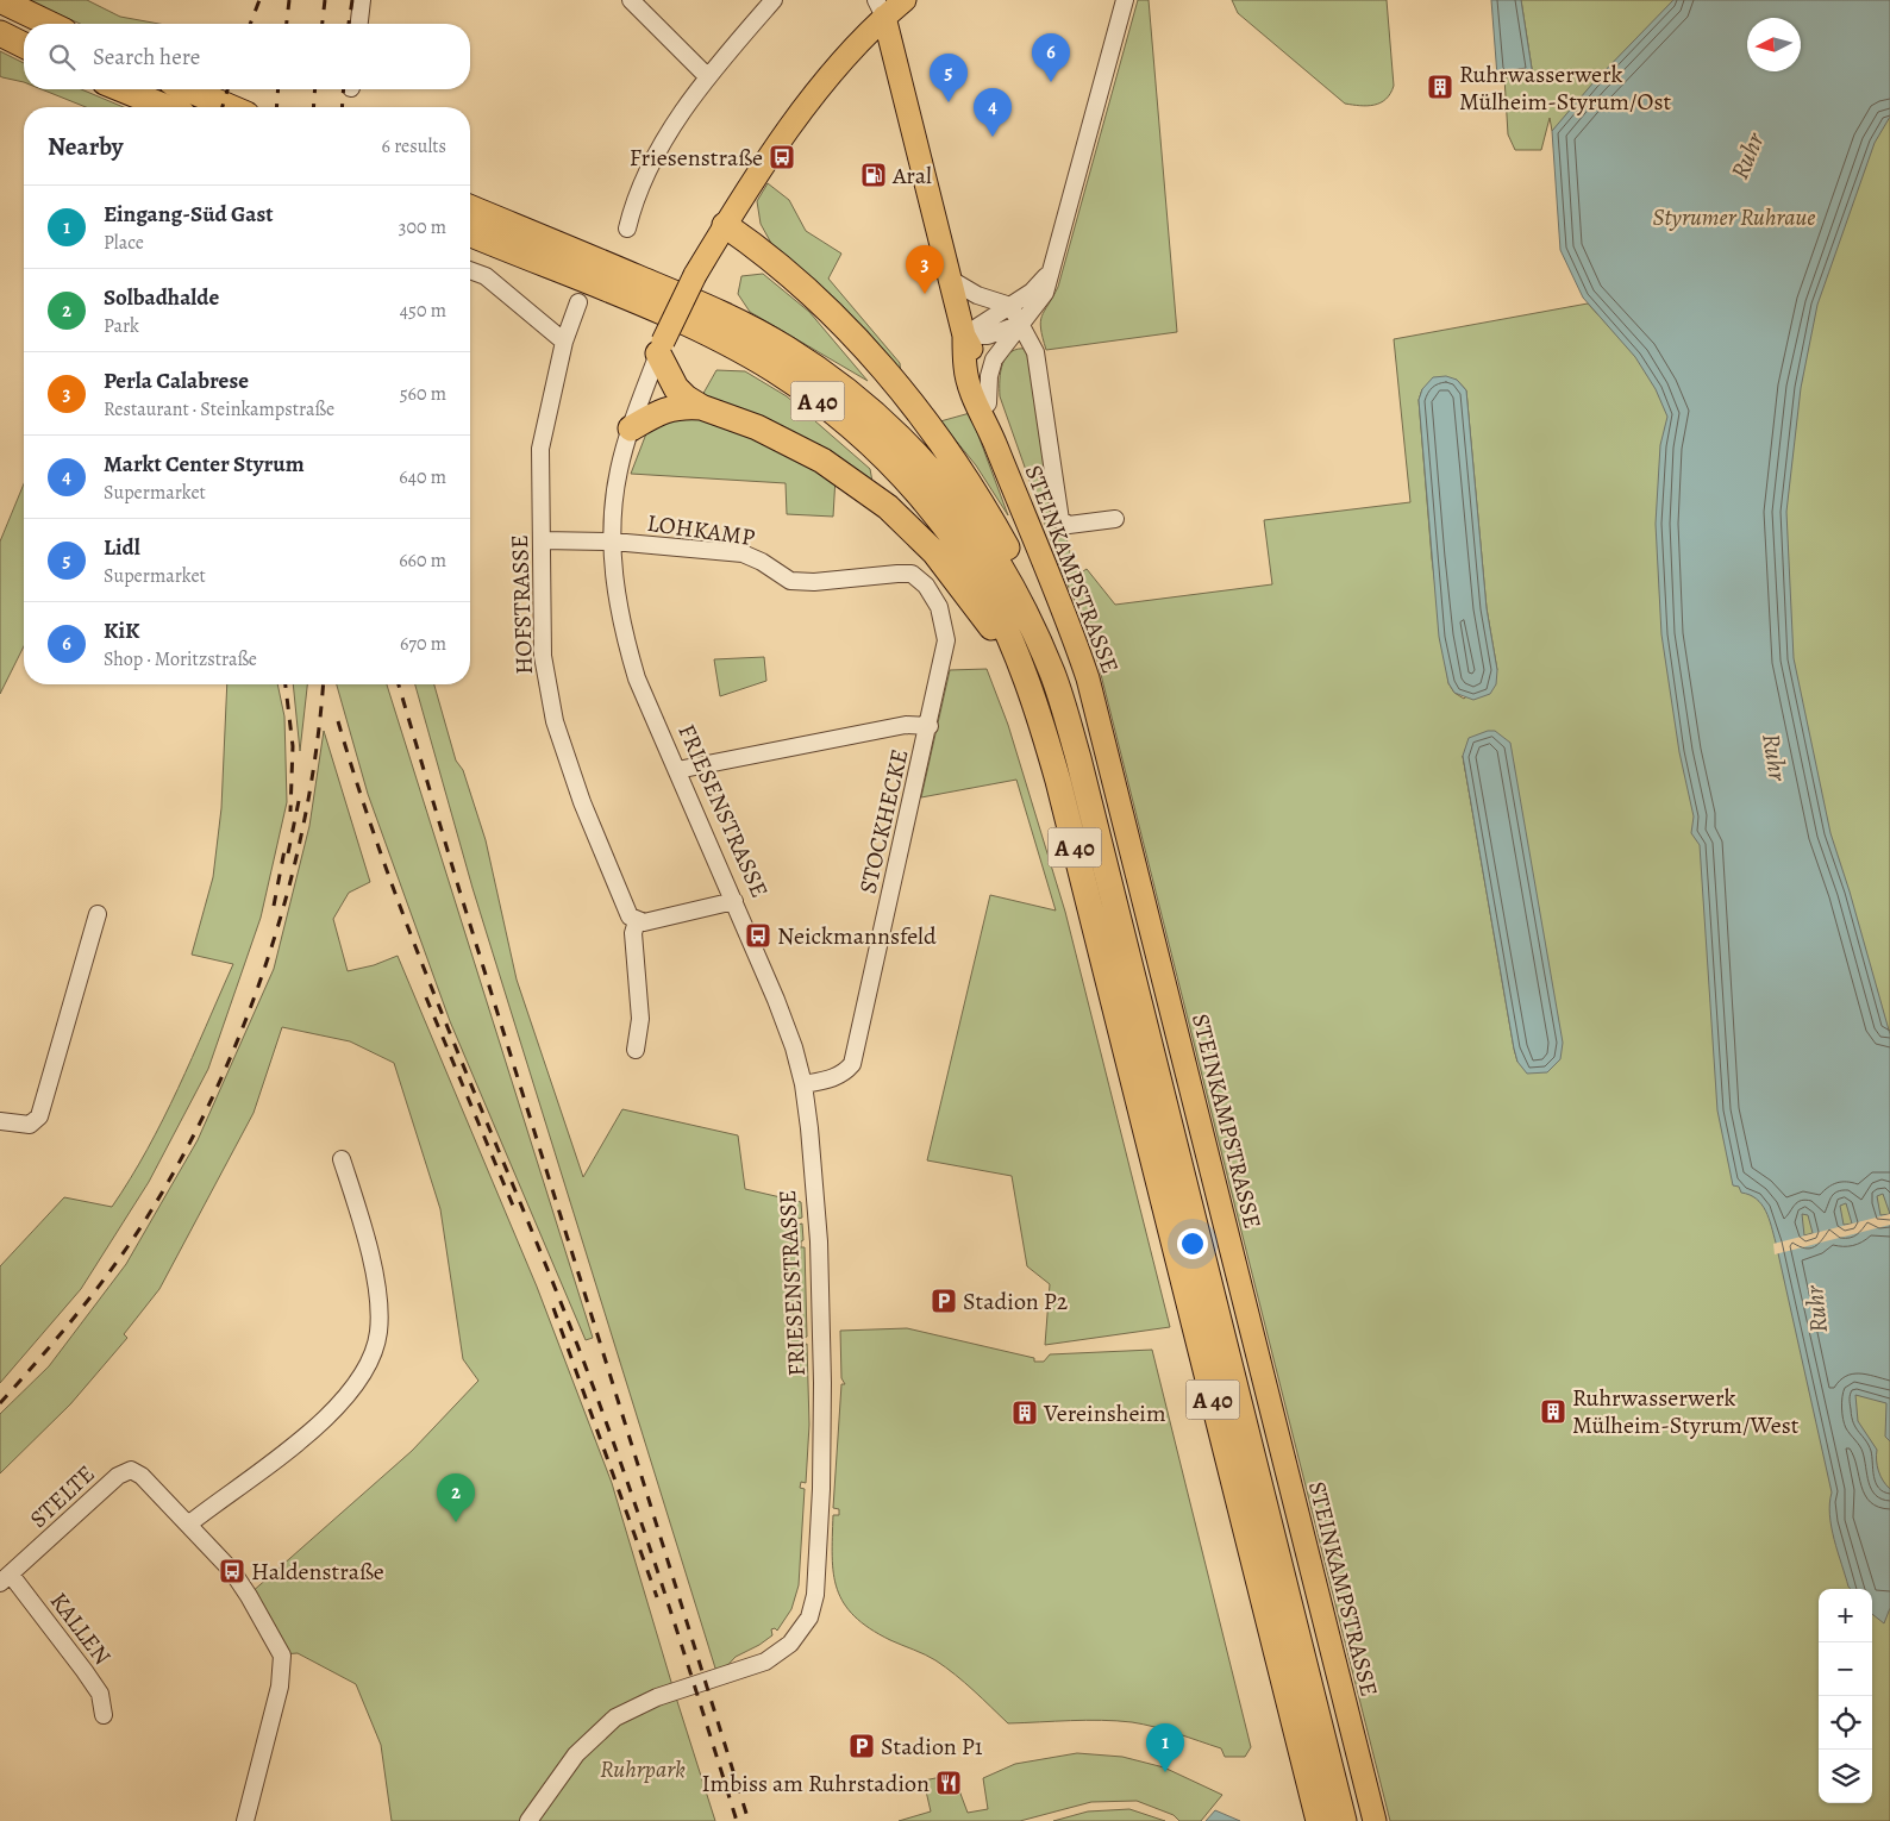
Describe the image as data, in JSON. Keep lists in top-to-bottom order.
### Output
{
  "streets": {
    "highway": ["A 40"],
    "main road": ["STEINKAMPSTRASSE", "FRIESENSTRASSE"],
    "street": [
      "LOHKAMP",
      "HOFSTRASSE",
      "STOCKHECKE",
      "STELTE",
      "KALLEN"
    ]
  },
  "crossings": [
    ["LOHKAMP", "HOFSTRASSE"],
    ["LOHKAMP", "FRIESENSTRASSE"],
    ["LOHKAMP", "STOCKHECKE"],
    ["STEINKAMPSTRASSE", "FRIESENSTRASSE"],
    ["FRIESENSTRASSE", "STOCKHECKE"],
    ["STELTE", "KALLEN"]
  ],
  "water": ["Ruhr"],
  "parks": ["Styrumer Ruhraue", "Ruhrpark"],
  "places": {
    "building": ["Ruhrwasserwerk Mülheim-Styrum/Ost", "Ruhrwasserwerk Mülheim-Styrum/West", "Vereinsheim"],
    "bus stop": ["Friesenstraße", "Neickmannsfeld", "Haldenstraße"],
    "fuel station": ["Aral"],
    "parking": ["Stadion P2", "Stadion P1"],
    "restaurant": ["Imbiss am Ruhrstadion"]
  },
  "north": "left",
  "page": {
    "search": "Search here",
    "pins": [
      "6",
      "5",
      "4",
      "3",
      "2",
      "1"
    ],
    "heading": ["Nearby", "6 results"],
    "list": [
      {
        "mark": "1",
        "name": "Eingang-Süd Gast",
        "note": "Place",
        "value": "300 m"
      },
      {
        "mark": "2",
        "name": "Solbadhalde",
        "note": "Park",
        "value": "450 m"
      },
      {
        "mark": "3",
        "name": "Perla Calabrese",
        "note": "Restaurant · Steinkampstraße",
        "value": "560 m"
      },
      {
        "mark": "4",
        "name": "Markt Center Styrum",
        "note": "Supermarket",
        "value": "640 m"
      },
      {
        "mark": "5",
        "name": "Lidl",
        "note": "Supermarket",
        "value": "660 m"
      },
      {
        "mark": "6",
        "name": "KiK",
        "note": "Shop · Moritzstraße",
        "value": "670 m"
      }
    ],
    "map_buttons": ["+", "−"]
  }
}
